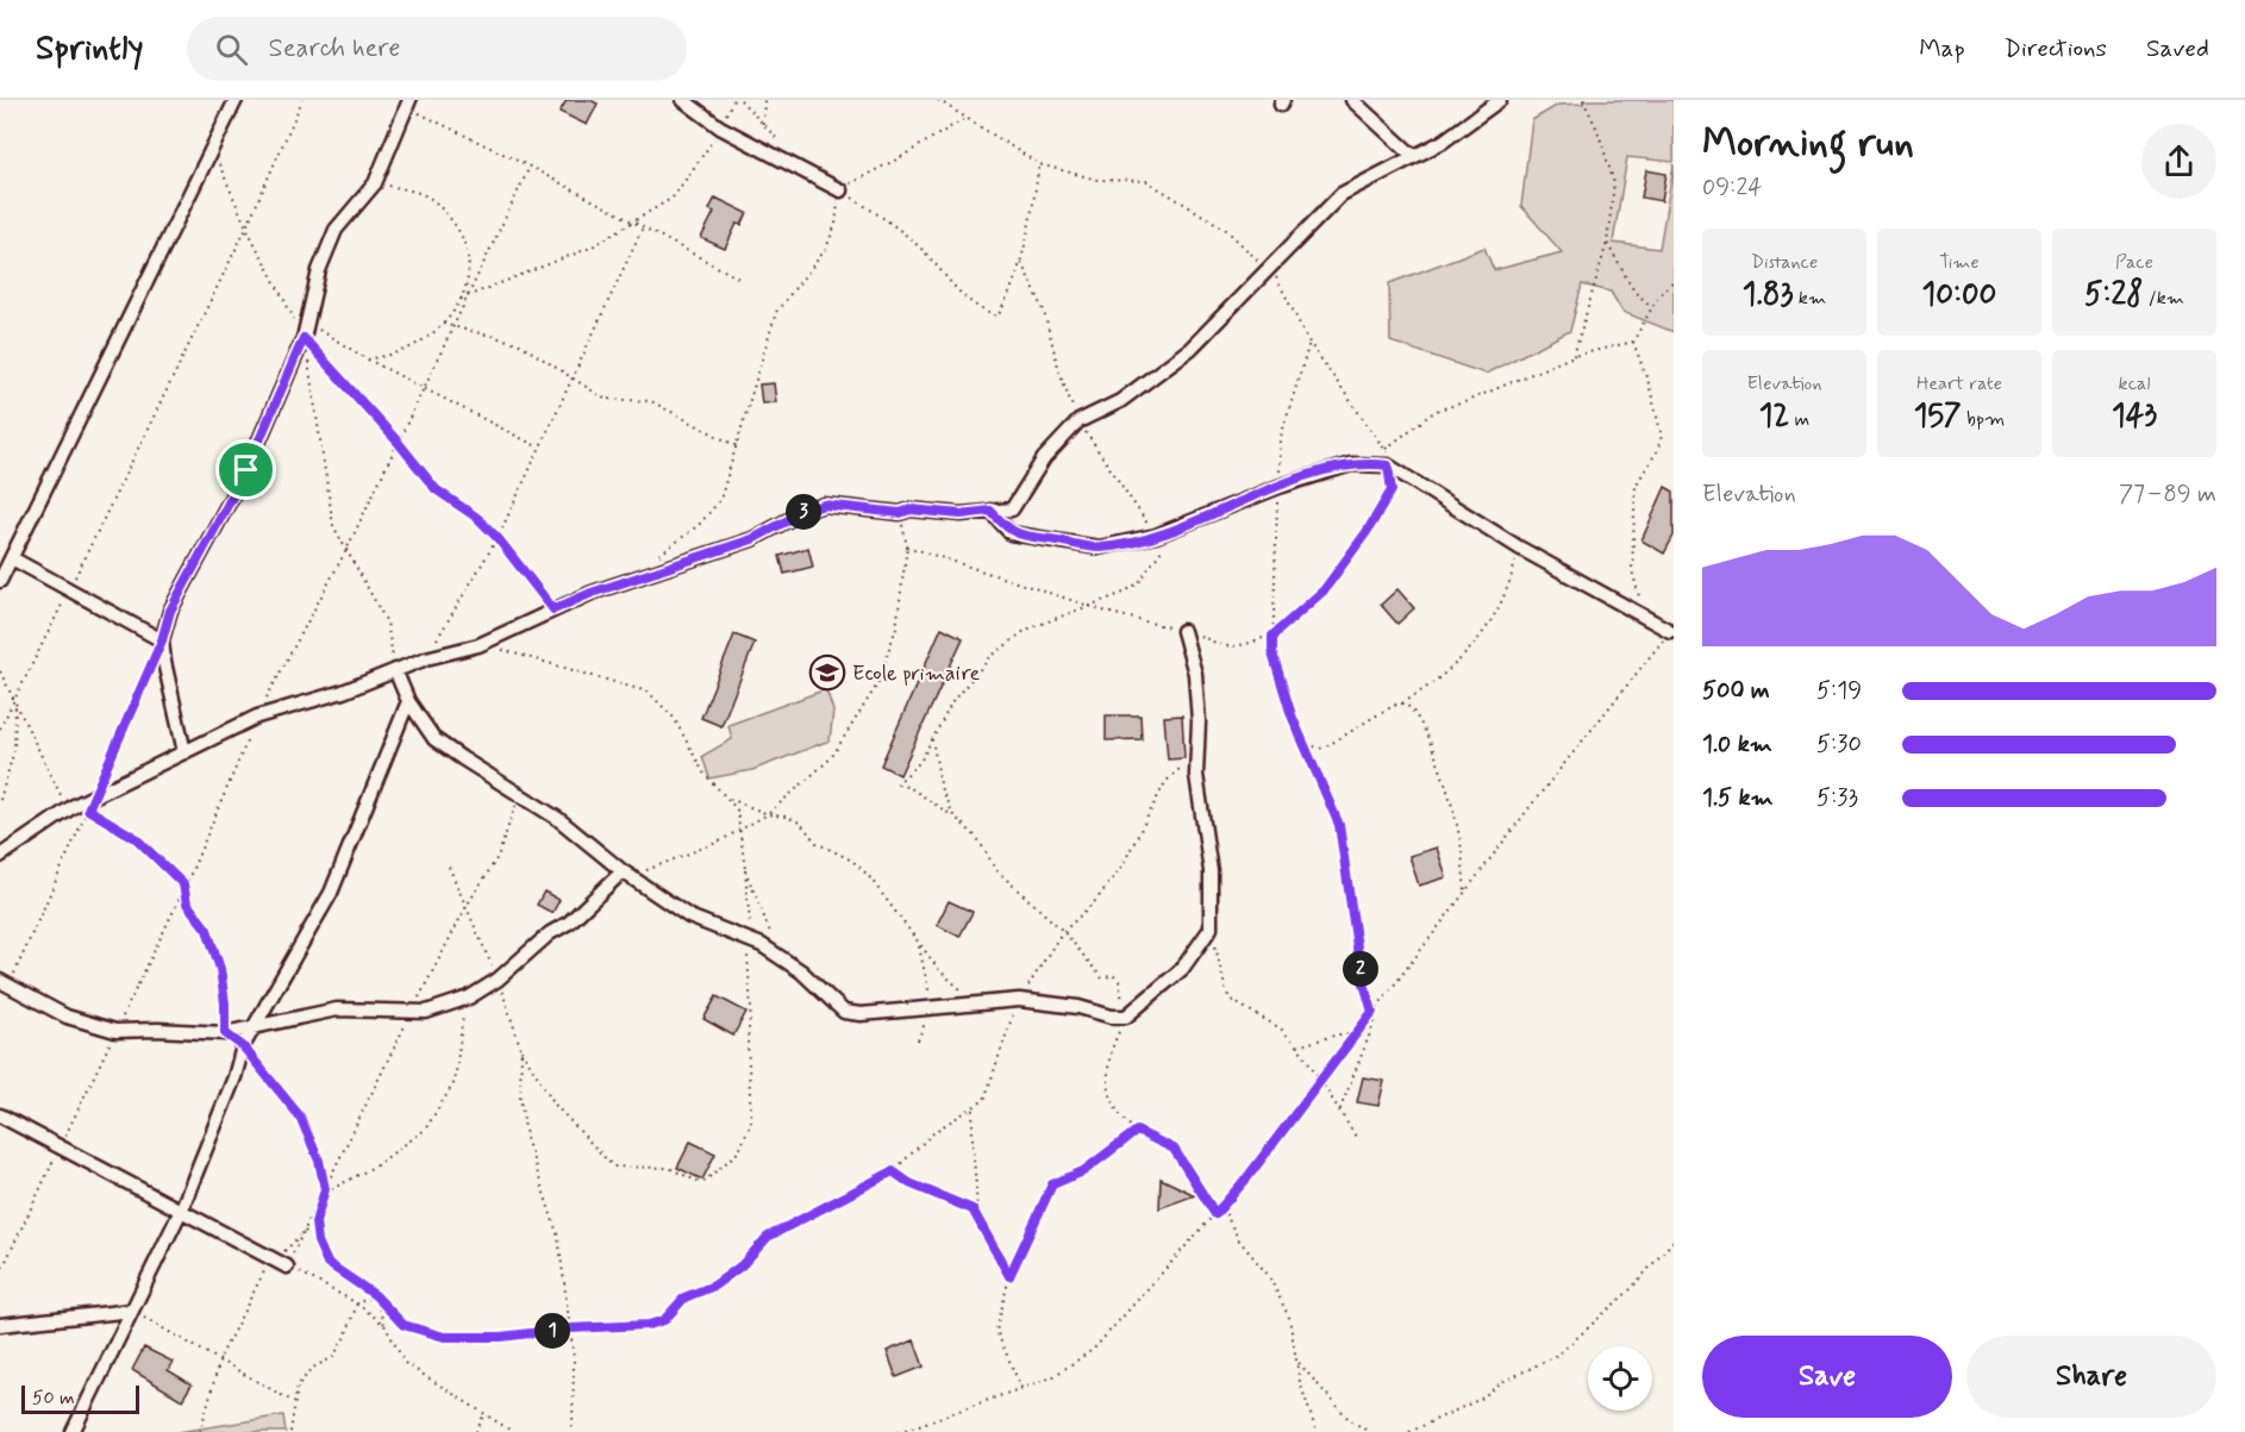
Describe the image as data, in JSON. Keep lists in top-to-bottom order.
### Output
{
  "places": {
    "school or university": ["Ecole primaire"]
  },
  "scale_bar": "50 m",
  "page": {
    "header": "Sprintly",
    "search": "Search here",
    "nav": ["Map", "Directions", "Saved"],
    "heading": ["Morning run", "09:24"],
    "stats": [
      ["Distance", "1.83 km"],
      ["Time", "10:00"],
      ["Pace", "5:28 /km"],
      ["Elevation", "12 m"],
      ["Heart rate", "157 bpm"],
      ["kcal", "143"]
    ],
    "chart": ["Elevation", "77–89 m"],
    "pins": ["3", "2", "1"],
    "list": [
      {
        "name": "500 m",
        "note": "5:19"
      },
      {
        "name": "1.0 km",
        "note": "5:30"
      },
      {
        "name": "1.5 km",
        "note": "5:33"
      }
    ],
    "buttons": ["Save", "Share"],
    "scale": "50 m"
  }
}
